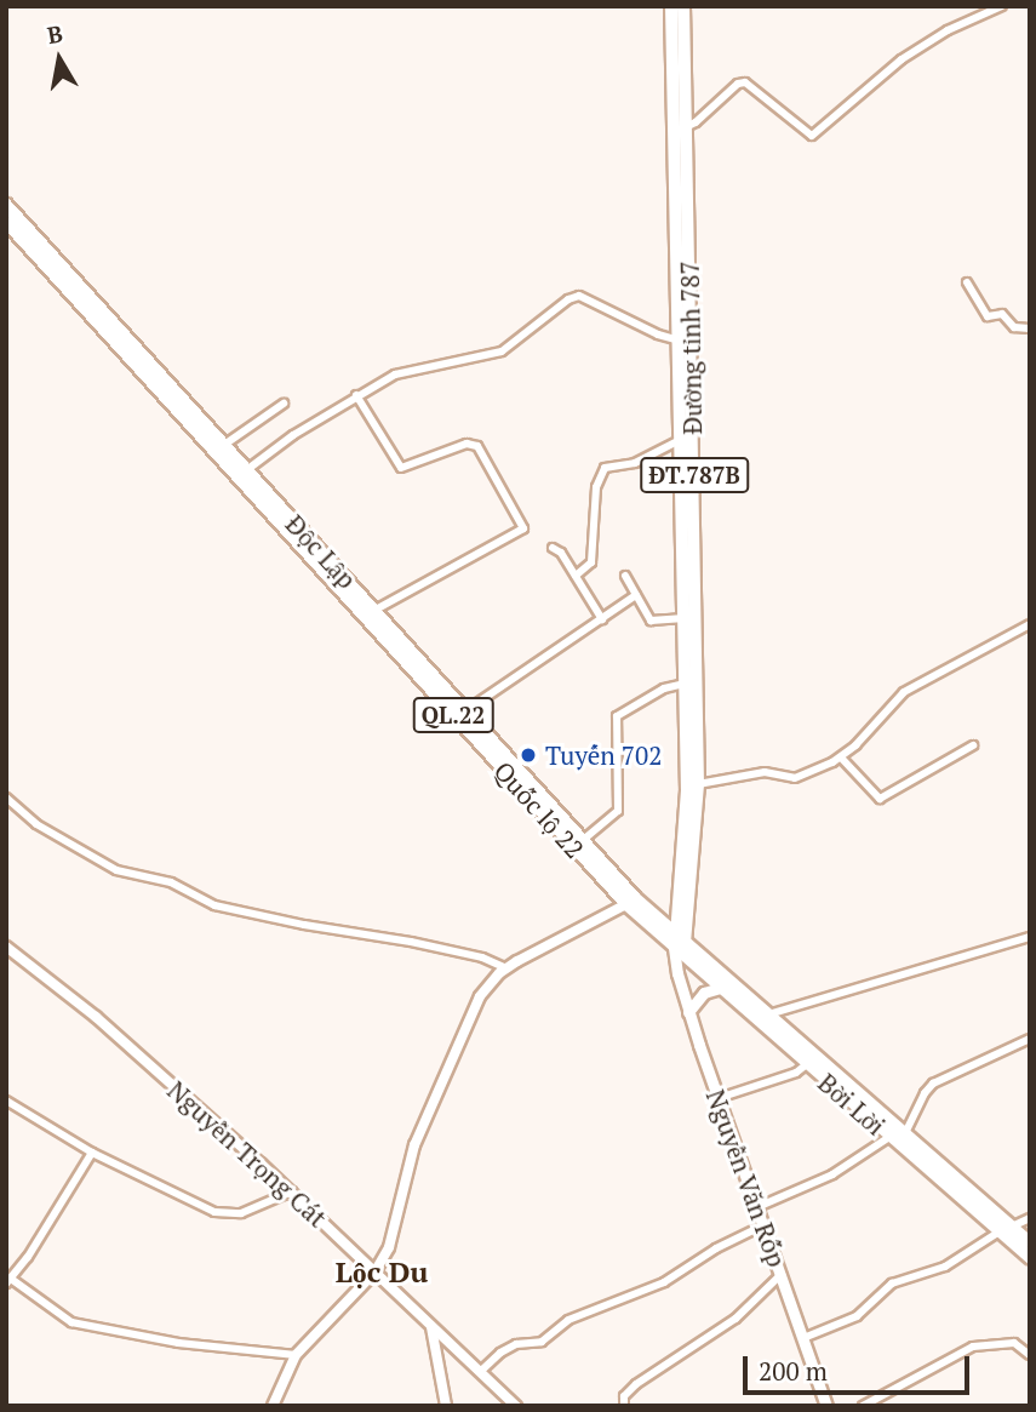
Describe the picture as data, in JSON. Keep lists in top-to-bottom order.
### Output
{
  "streets": {
    "highway": [
      "Độc Lập",
      "QL.22",
      "Quốc lộ 22",
      "Bời Lời"
    ],
    "main road": ["Đường tỉnh 787", "ĐT.787B", "Nguyễn Văn Rốp"],
    "street": ["Nguyễn Trọng Cát"]
  },
  "crossings": [
    ["Đường tỉnh 787", "Quốc lộ 22"],
    ["Đường tỉnh 787", "Bời Lời"],
    ["Đường tỉnh 787", "Nguyễn Văn Rốp"],
    ["Độc Lập", "Quốc lộ 22"],
    ["Quốc lộ 22", "Bời Lời"],
    ["Quốc lộ 22", "Nguyễn Văn Rốp"],
    ["Bời Lời", "Nguyễn Văn Rốp"]
  ],
  "districts": ["Lộc Du"],
  "places": ["Tuyến 702"],
  "scale_bar": "200 m",
  "north": "top"
}
